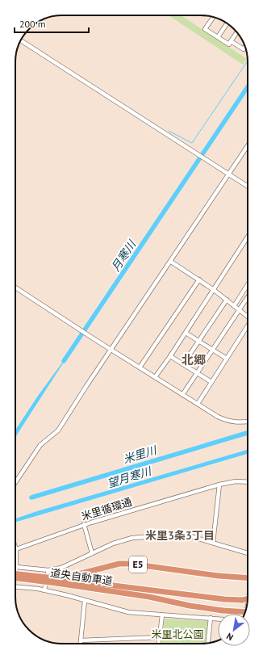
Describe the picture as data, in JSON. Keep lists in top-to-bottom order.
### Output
{
  "streets": {
    "highway": ["E5", "道央自動車道"],
    "street": ["米里循環通"]
  },
  "crossings": [
    ["E5", "道央自動車道"]
  ],
  "districts": ["北郷", "米里3条3丁目"],
  "water": ["月寒川", "米里川", "望月寒川"],
  "parks": ["米里北公園"],
  "scale_bar": "200 m",
  "north": "bottom left"
}
